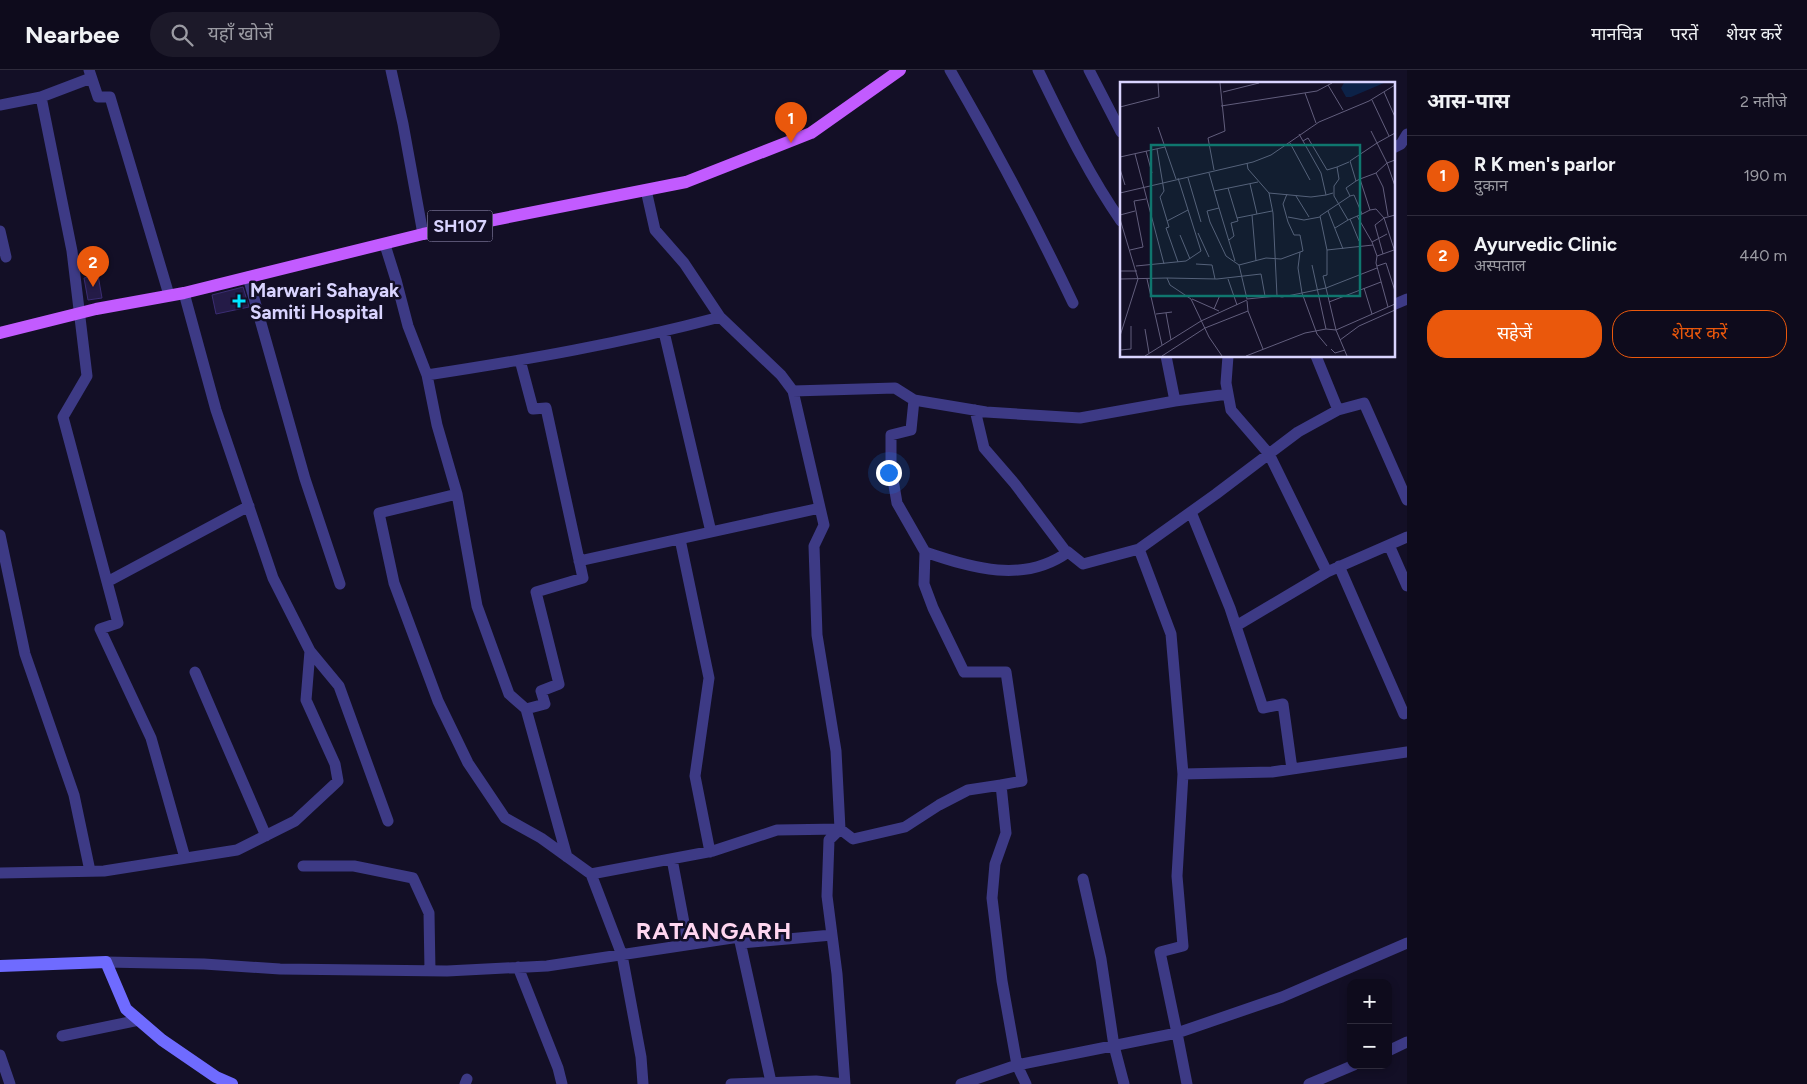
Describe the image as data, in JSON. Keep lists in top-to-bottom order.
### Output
{
  "streets": {
    "main road": ["SH107"]
  },
  "districts": ["RATANGARH"],
  "places": {
    "health": ["Marwari Sahayak Samiti Hospital"]
  },
  "page": {
    "header": "Nearbee",
    "search": "यहाँ खोजें",
    "nav": ["मानचित्र", "परतें", "शेयर करें"],
    "heading": ["आस-पास", "2 नतीजे"],
    "pins": ["1", "2"],
    "list": [
      {
        "mark": "1",
        "name": "R K men's parlor",
        "note": "दुकान",
        "value": "190 m"
      },
      {
        "mark": "2",
        "name": "Ayurvedic Clinic",
        "note": "अस्पताल",
        "value": "440 m"
      }
    ],
    "buttons": ["सहेजें", "शेयर करें"],
    "map_buttons": ["+", "−"]
  }
}
